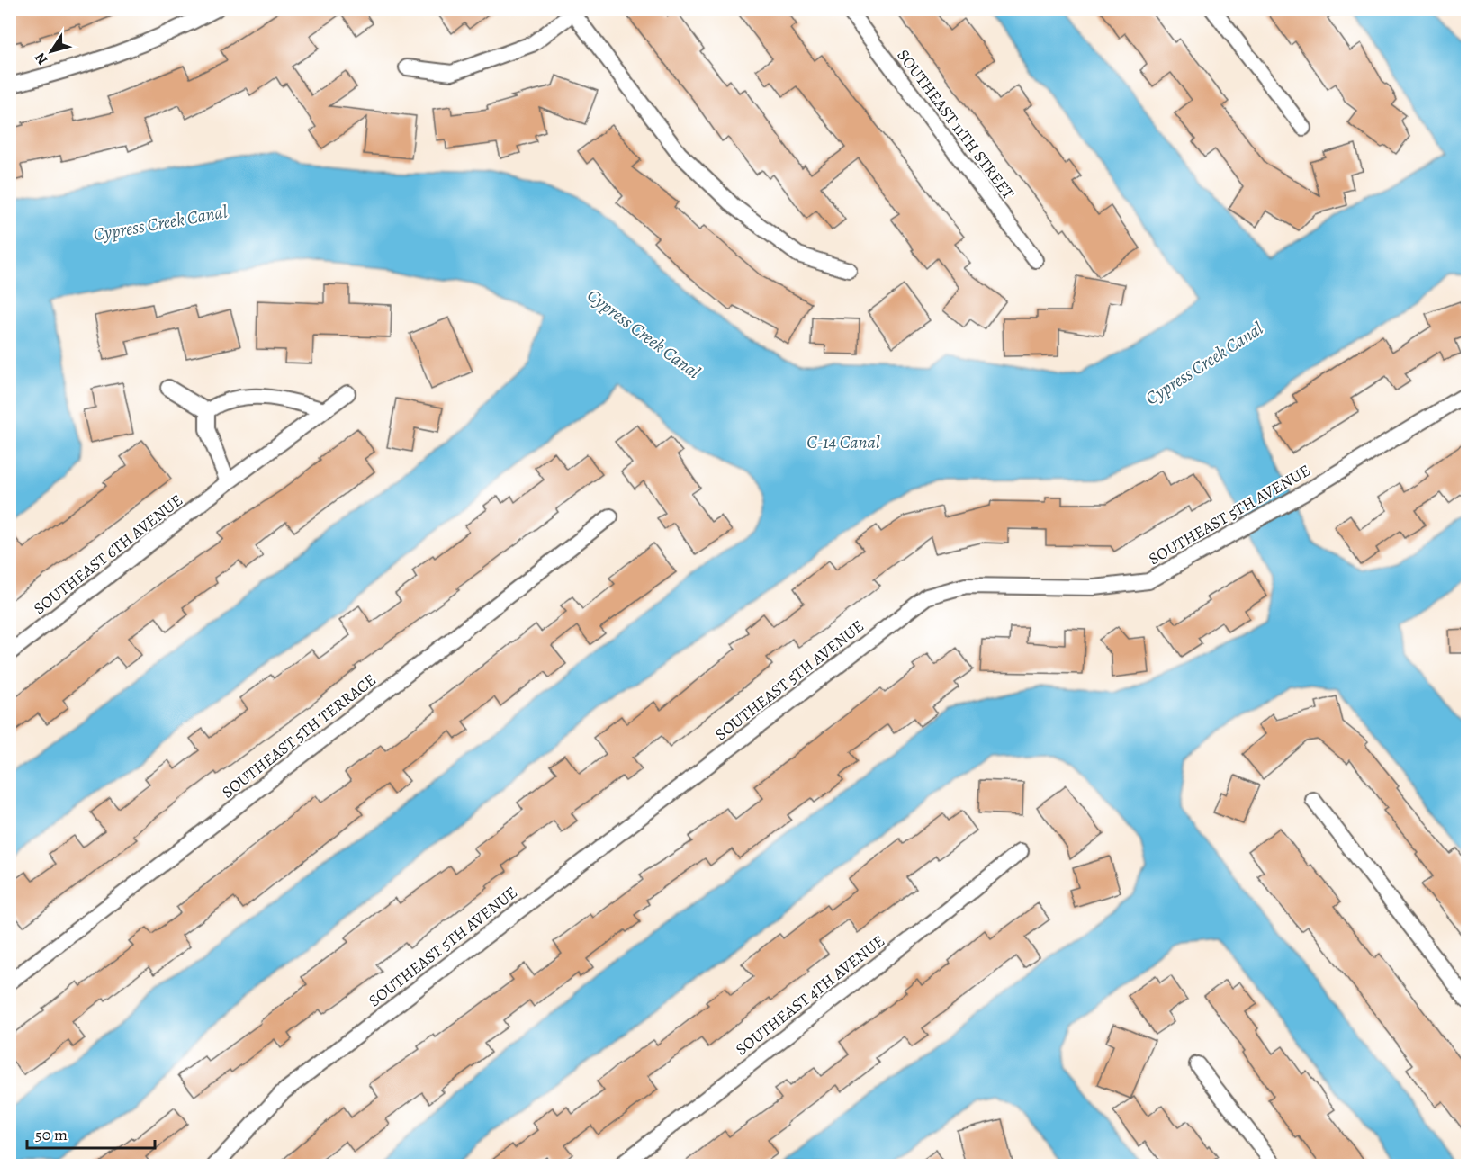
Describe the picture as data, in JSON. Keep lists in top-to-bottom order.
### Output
{
  "streets": {
    "street": [
      "SOUTHEAST 11TH STREET",
      "SOUTHEAST 5TH AVENUE",
      "SOUTHEAST 6TH AVENUE",
      "SOUTHEAST 5TH TERRACE",
      "SOUTHEAST 4TH AVENUE"
    ]
  },
  "water": ["Cypress Creek Canal", "C-14 Canal"],
  "scale_bar": "50 m",
  "north": "bottom left"
}
